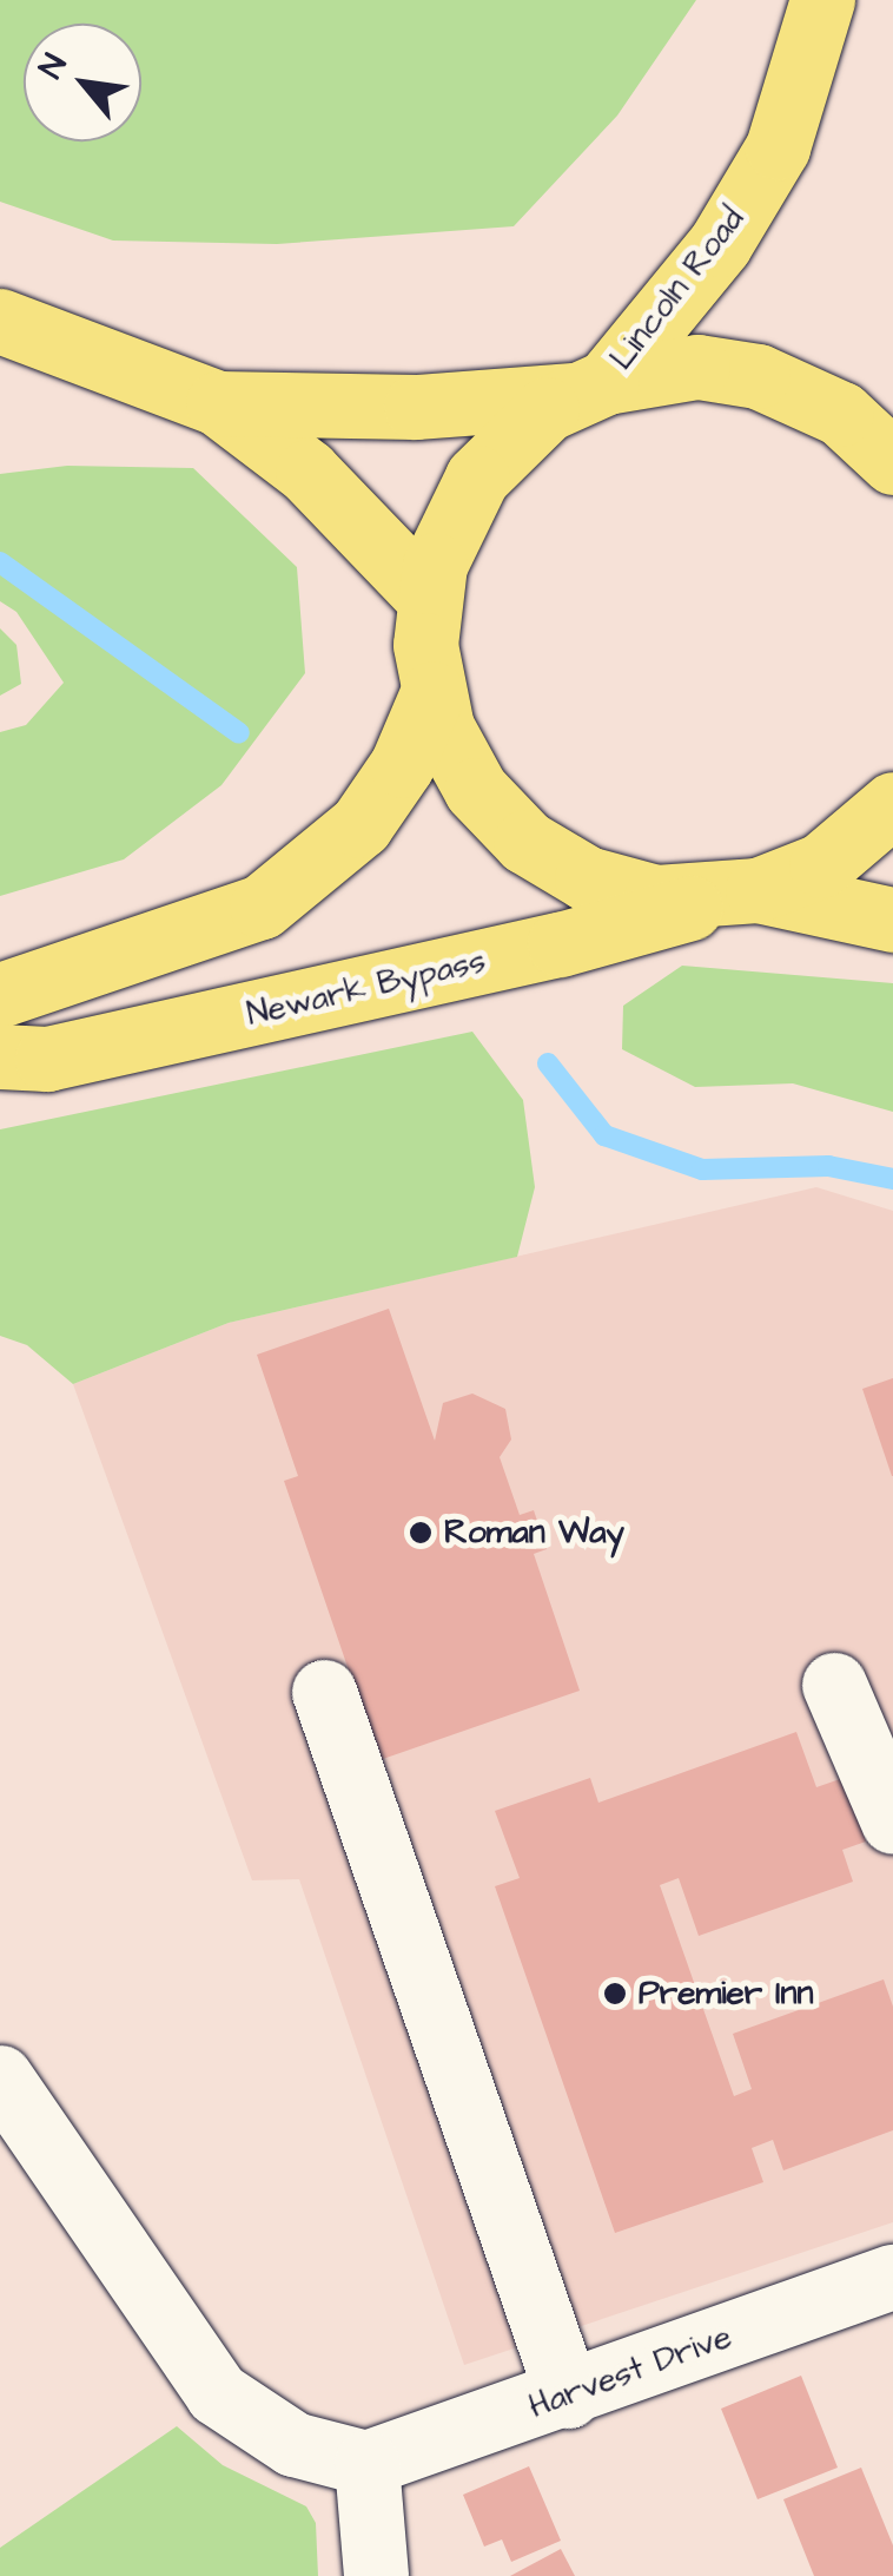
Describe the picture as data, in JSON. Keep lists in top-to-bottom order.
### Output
{
  "streets": {
    "main road": ["Lincoln Road", "Newark Bypass"],
    "street": ["Harvest Drive"]
  },
  "places": ["Roman Way", "Premier Inn"],
  "north": "top left"
}
